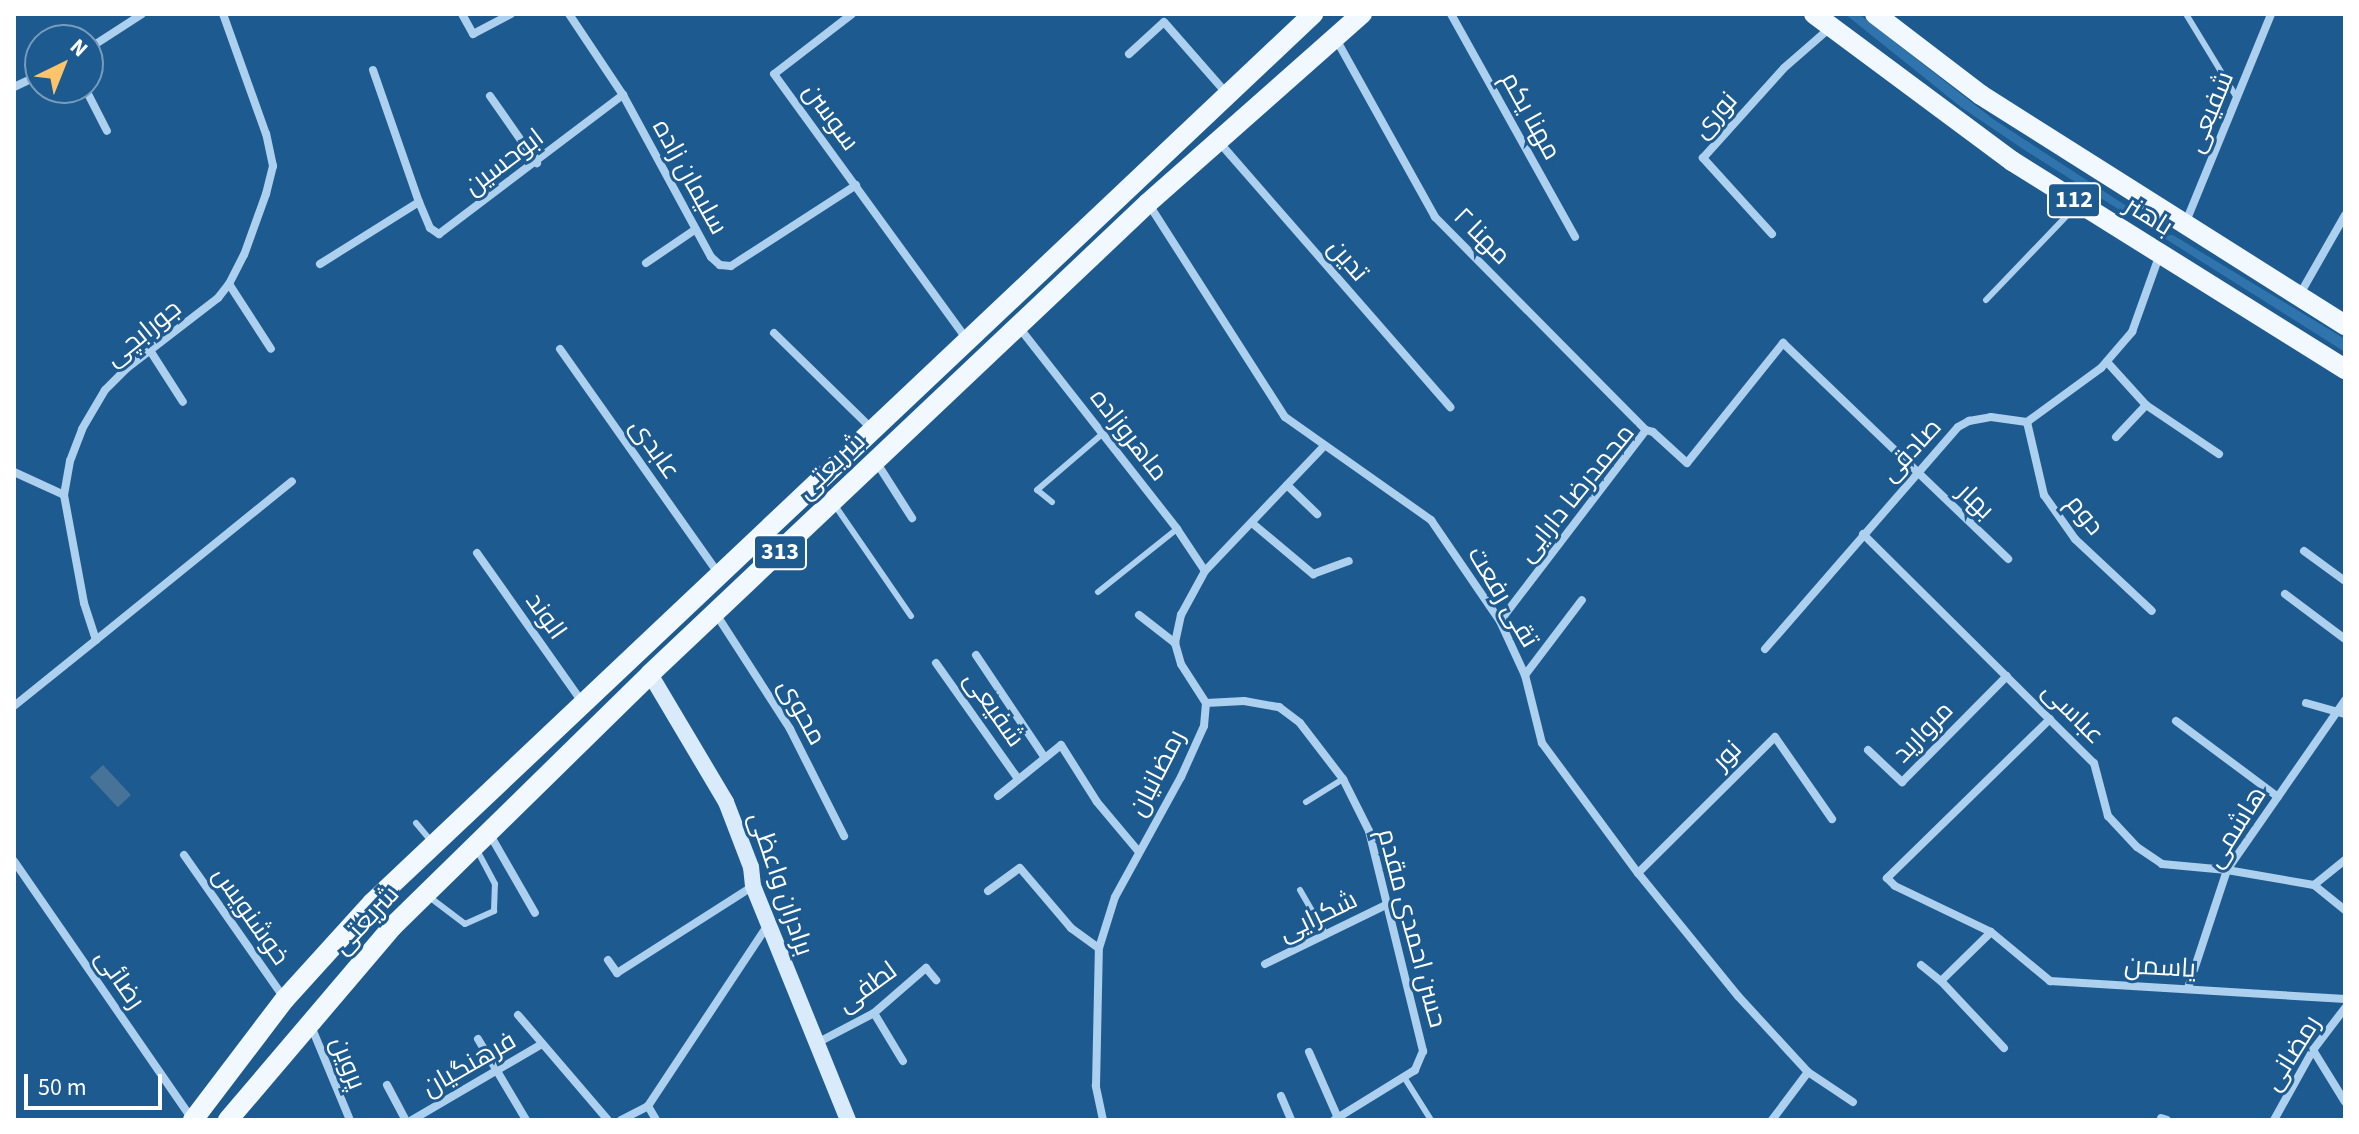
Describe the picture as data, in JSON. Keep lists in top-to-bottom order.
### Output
{
  "streets": {
    "main road": [
      "112",
      "باهنر",
      "شریعتی",
      "313",
      "برادران واعظی"
    ],
    "street": [
      "شفیعی",
      "نوری",
      "مهنا یکم",
      "سوسن",
      "ابوحسین",
      "سلیمان زاده",
      "مهنا ۲",
      "تدین",
      "جورابچی",
      "ماهروزاده",
      "عابدی",
      "صادقی",
      "محمدرضا دارایی",
      "بهار",
      "دوم",
      "تقی رفعت",
      "الوند",
      "محوی",
      "عباسی",
      "مروارید",
      "نور",
      "رمضانیان",
      "هاشمی",
      "خوشنویس",
      "شکرایی",
      "حسن احمدی مقدم",
      "یاسمن",
      "رضائی",
      "لطفی",
      "رمضانی",
      "پروین",
      "فرهنگیان"
    ]
  },
  "crossings": [
    ["شفیعی", "باهنر"],
    ["شفیعی", "رمضانیان"],
    ["نوری", "باهنر"],
    ["سوسن", "سلیمان زاده"],
    ["ابوحسین", "سلیمان زاده"],
    ["مهنا ۲", "شریعتی"],
    ["مهنا ۲", "محمدرضا دارایی"],
    ["تدین", "شریعتی"],
    ["ماهروزاده", "شریعتی"],
    ["عابدی", "شریعتی"],
    ["صادقی", "محمدرضا دارایی"],
    ["صادقی", "بهار"],
    ["صادقی", "دوم"],
    ["صادقی", "عباسی"],
    ["شریعتی", "تقی رفعت"],
    ["شریعتی", "الوند"],
    ["شریعتی", "محوی"],
    ["شریعتی", "برادران واعظی"],
    ["شریعتی", "خوشنویس"],
    ["شریعتی", "رضائی"],
    ["شریعتی", "پروین"],
    ["محمدرضا دارایی", "بهار"],
    ["محمدرضا دارایی", "تقی رفعت"],
    ["تقی رفعت", "نور"],
    ["عباسی", "مروارید"],
    ["عباسی", "هاشمی"],
    ["عباسی", "یاسمن"],
    ["رمضانیان", "حسن احمدی مقدم"],
    ["هاشمی", "یاسمن"],
    ["برادران واعظی", "لطفی"],
    ["شکرایی", "حسن احمدی مقدم"]
  ],
  "scale_bar": "50 m",
  "north": "top right"
}
